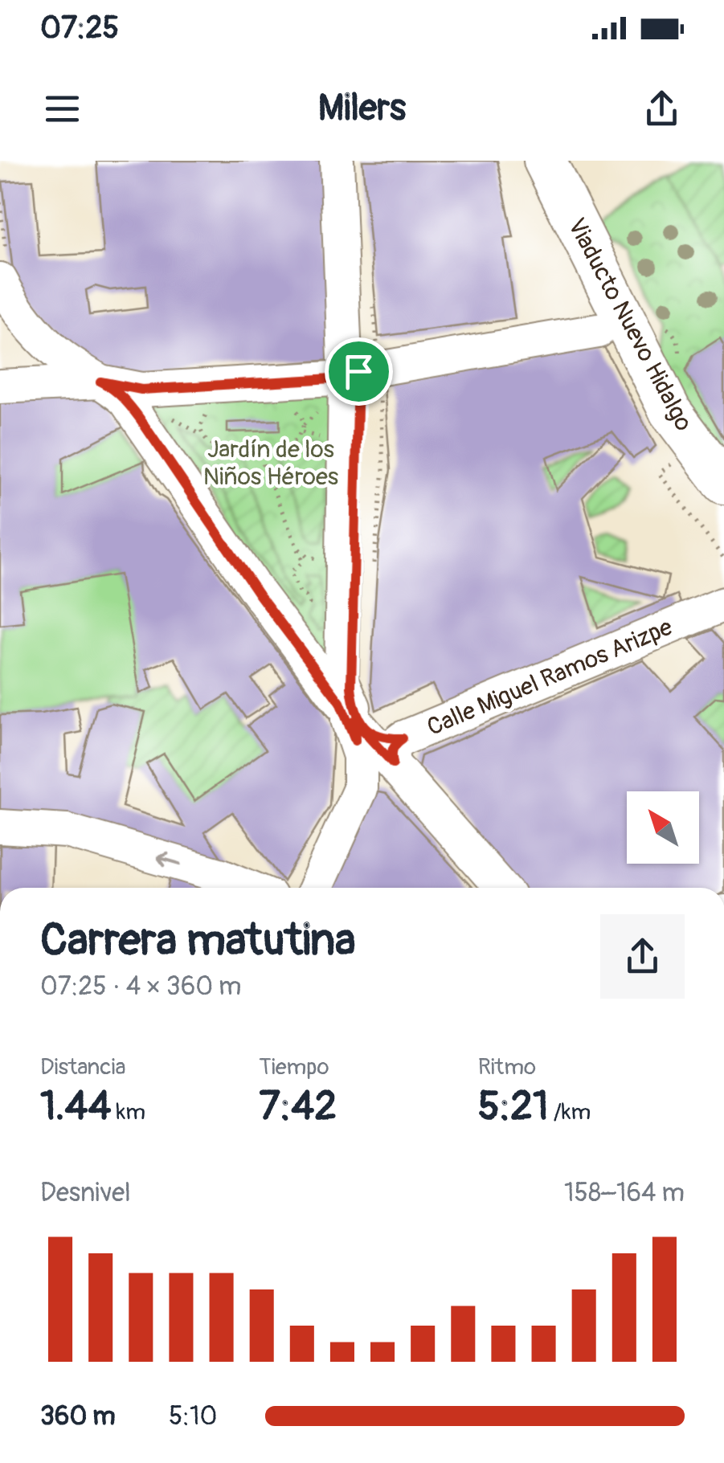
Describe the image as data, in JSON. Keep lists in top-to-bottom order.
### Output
{
  "streets": {
    "main road": ["Viaducto Nuevo Hidalgo"],
    "street": ["Calle Miguel Ramos Arizpe"]
  },
  "parks": ["Jardín de los Niños Héroes"],
  "north": "top left",
  "page": {
    "status": "07:25",
    "header": "Milers",
    "heading": ["Carrera matutina", "07:25 · 4 × 360 m"],
    "stats": [
      ["Distancia", "1.44 km"],
      ["Tiempo", "7:42"],
      ["Ritmo", "5:21 /km"]
    ],
    "chart": ["Desnivel", "158–164 m"],
    "list": [
      {
        "name": "360 m",
        "note": "5:10"
      }
    ]
  }
}
